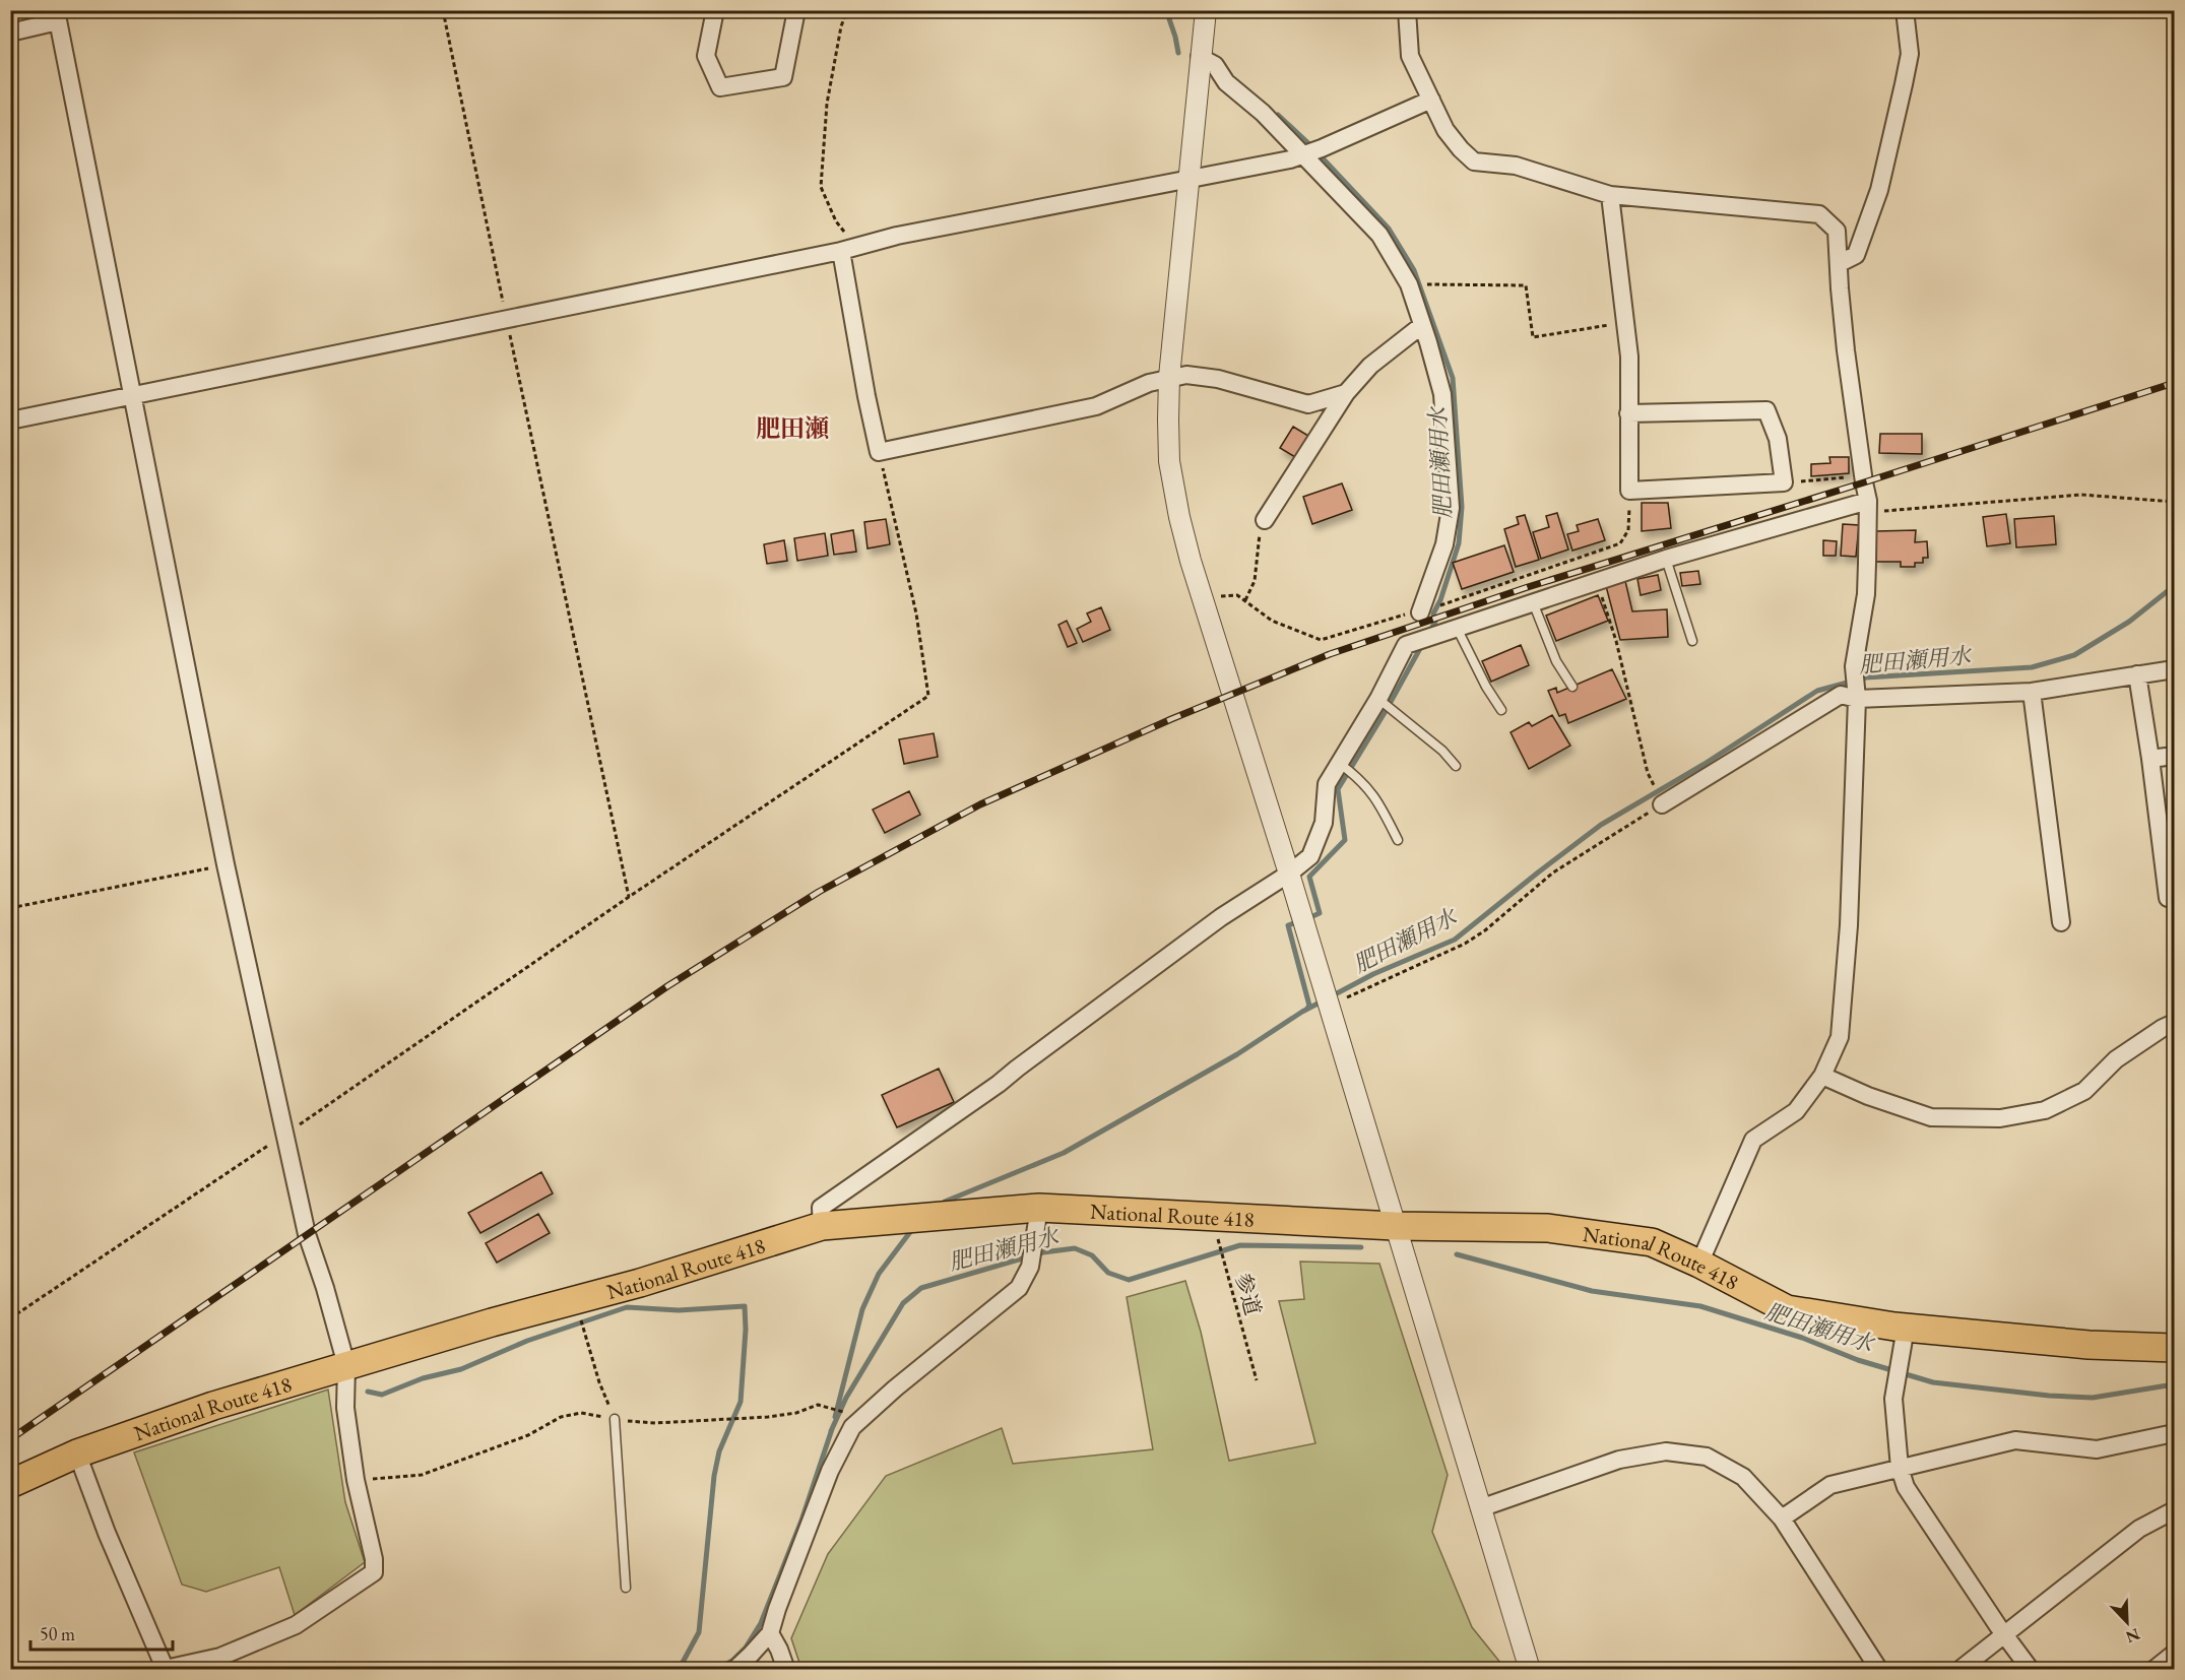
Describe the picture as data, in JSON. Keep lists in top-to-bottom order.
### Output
{
  "streets": {
    "highway": ["National Route 418"],
    "path": ["参道"]
  },
  "crossings": [
    ["National Route 418", "参道"]
  ],
  "districts": ["肥田瀬"],
  "water": ["肥田瀬用水"],
  "scale_bar": "50 m",
  "north": "bottom right"
}
